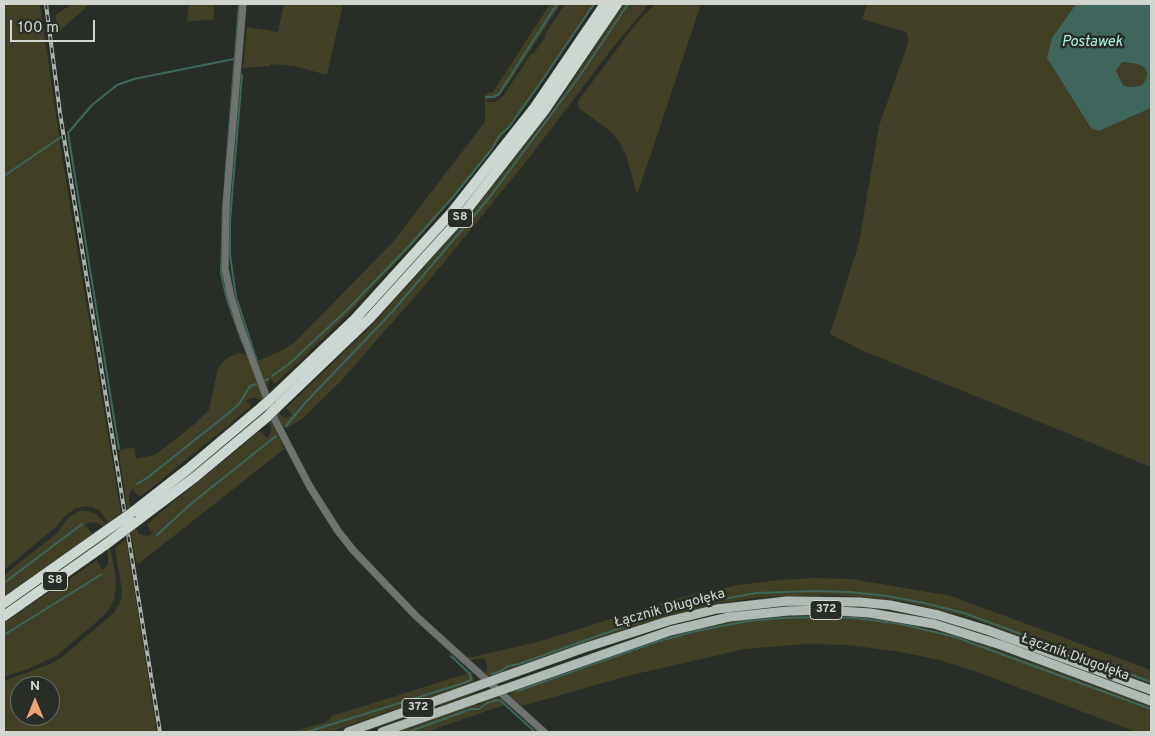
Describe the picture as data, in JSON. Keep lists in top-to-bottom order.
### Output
{
  "streets": {
    "highway": ["S8"],
    "main road": ["Łącznik Długołęka", "372"]
  },
  "water": ["Postawek"],
  "scale_bar": "100 m",
  "north": "top"
}
